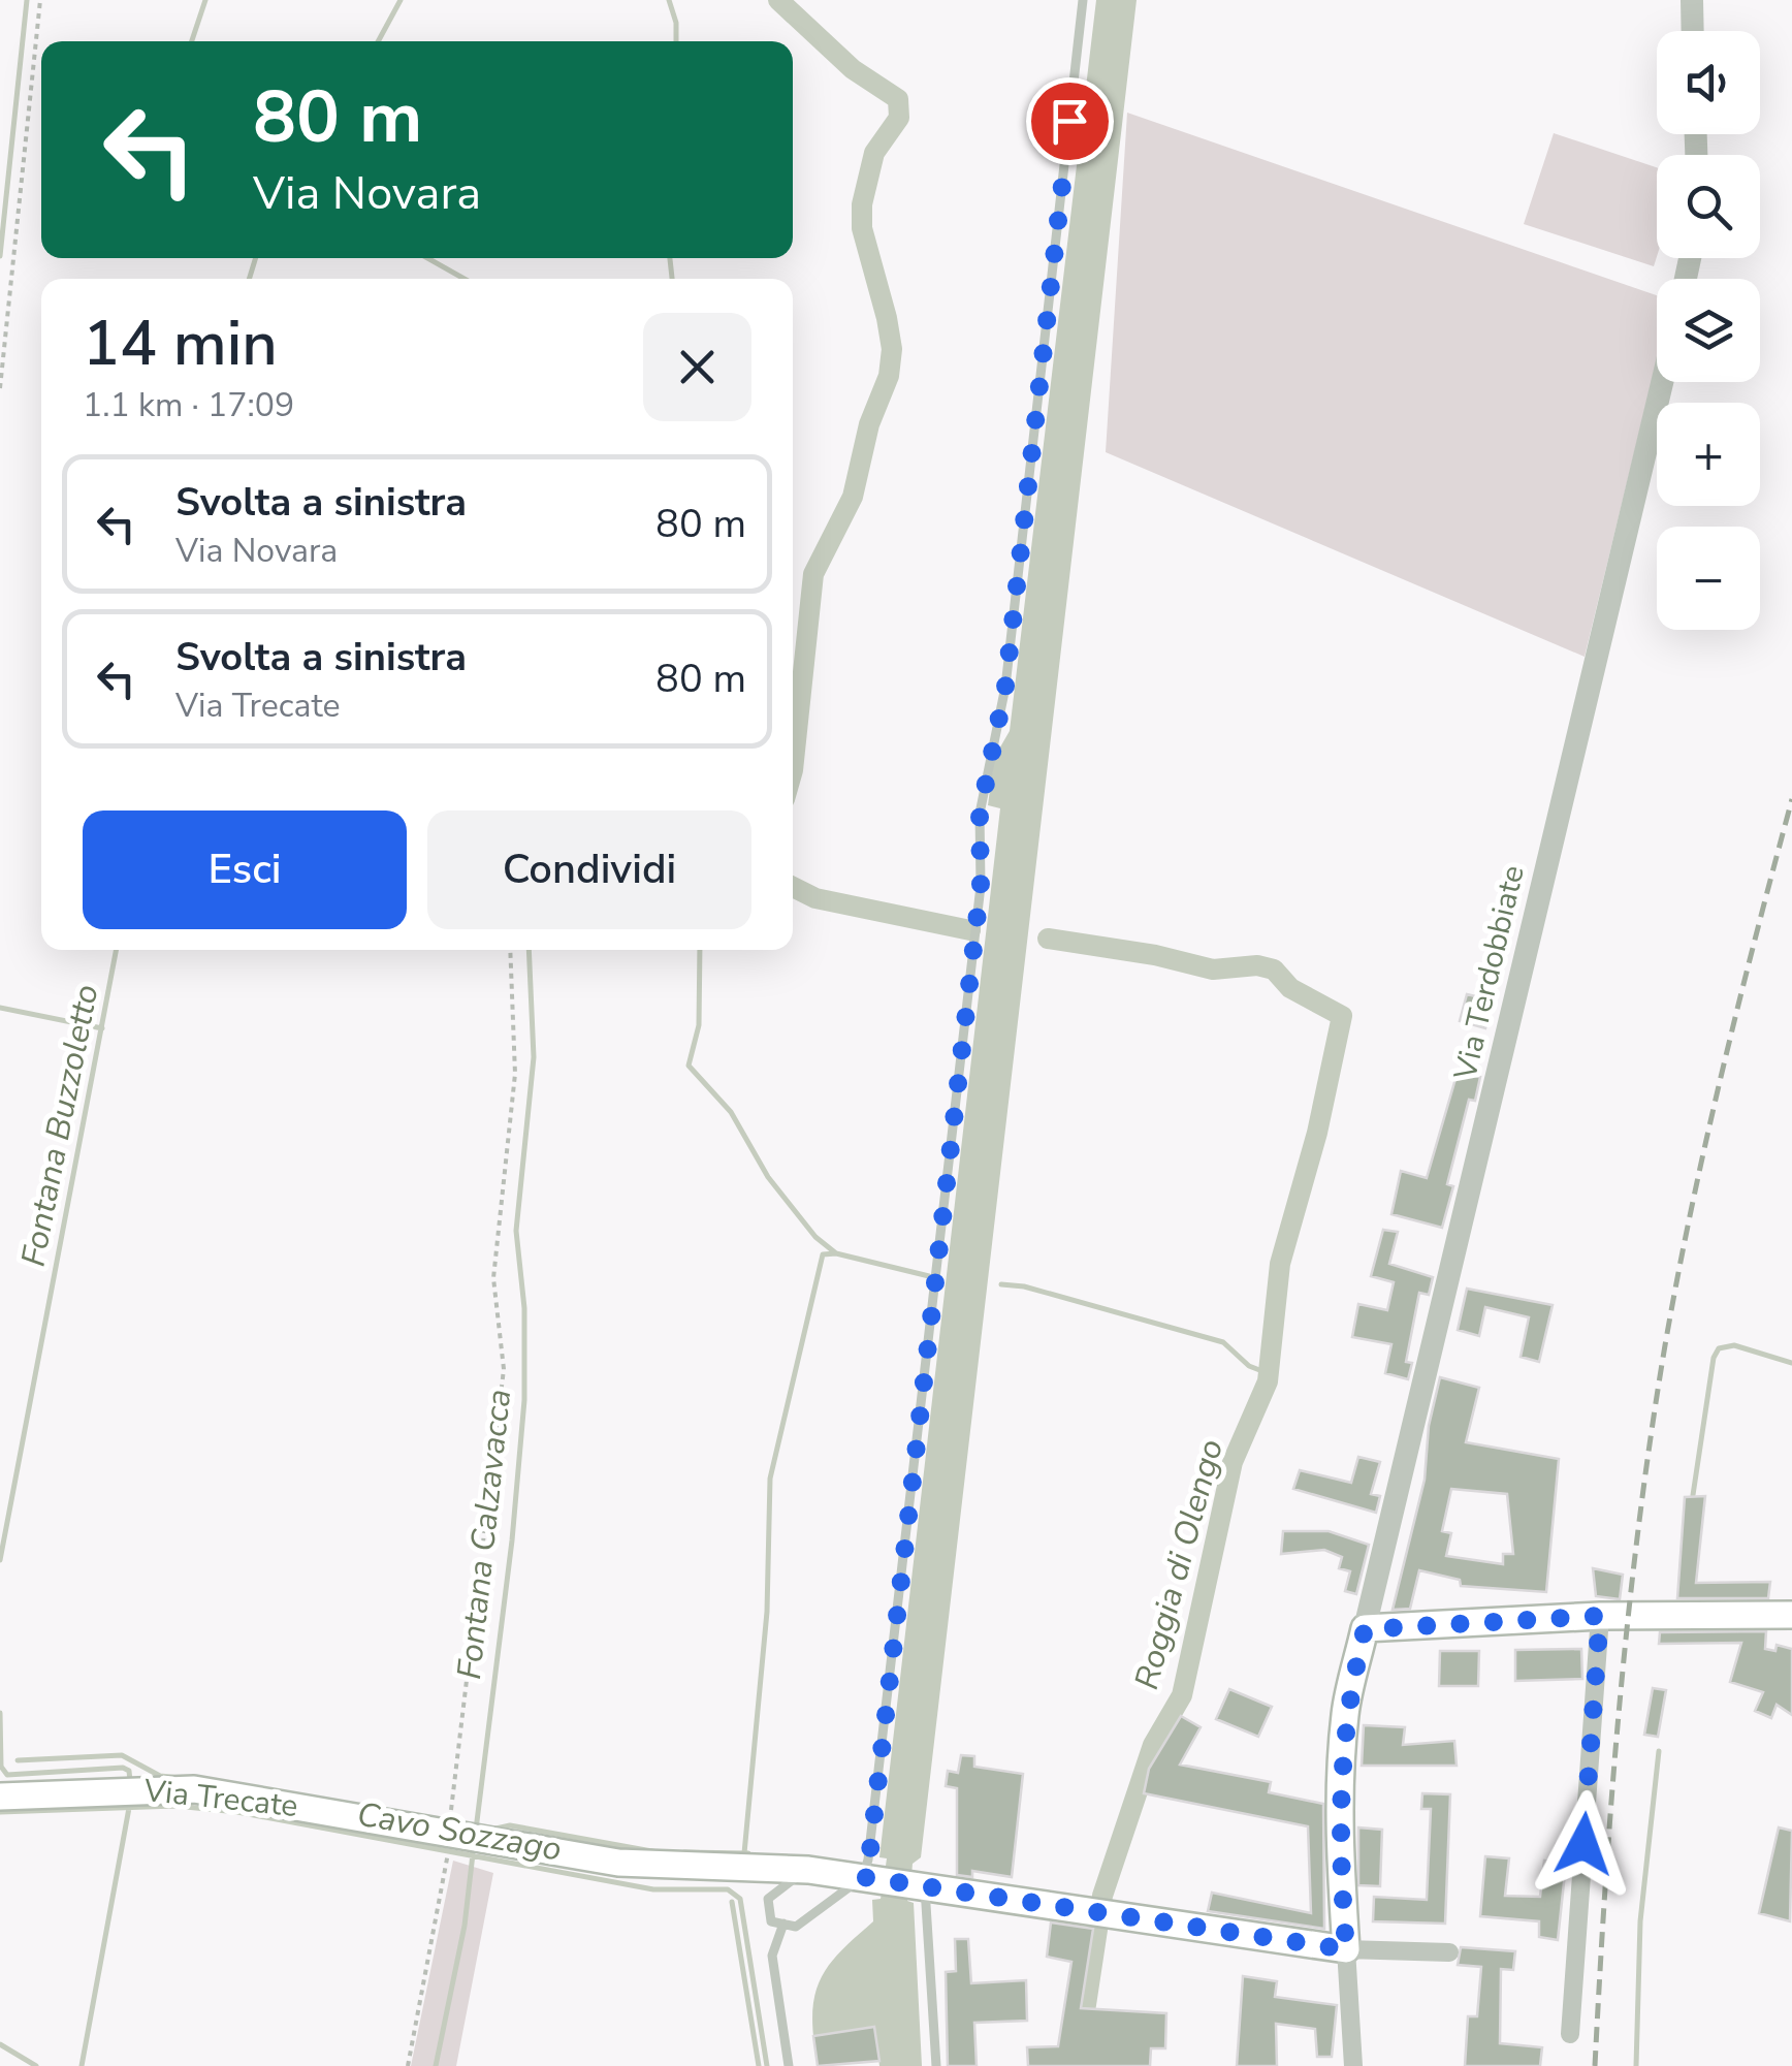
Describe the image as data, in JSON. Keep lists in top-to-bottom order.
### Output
{
  "streets": {
    "main road": ["Via Trecate"],
    "street": ["Via Terdobbiate"]
  },
  "water": [
    "Fontana Buzzoletto",
    "Fontana Calzavacca",
    "Roggia di Olengo",
    "Cavo Sozzago"
  ],
  "page": {
    "map_buttons": ["+", "−"],
    "turn": ["80 m", "Via Novara"],
    "heading": ["14 min", "1.1 km · 17:09"],
    "list": [
      {
        "name": "Svolta a sinistra",
        "note": "Via Novara",
        "value": "80 m"
      },
      {
        "name": "Svolta a sinistra",
        "note": "Via Trecate",
        "value": "80 m"
      }
    ],
    "buttons": ["Esci", "Condividi"]
  }
}
